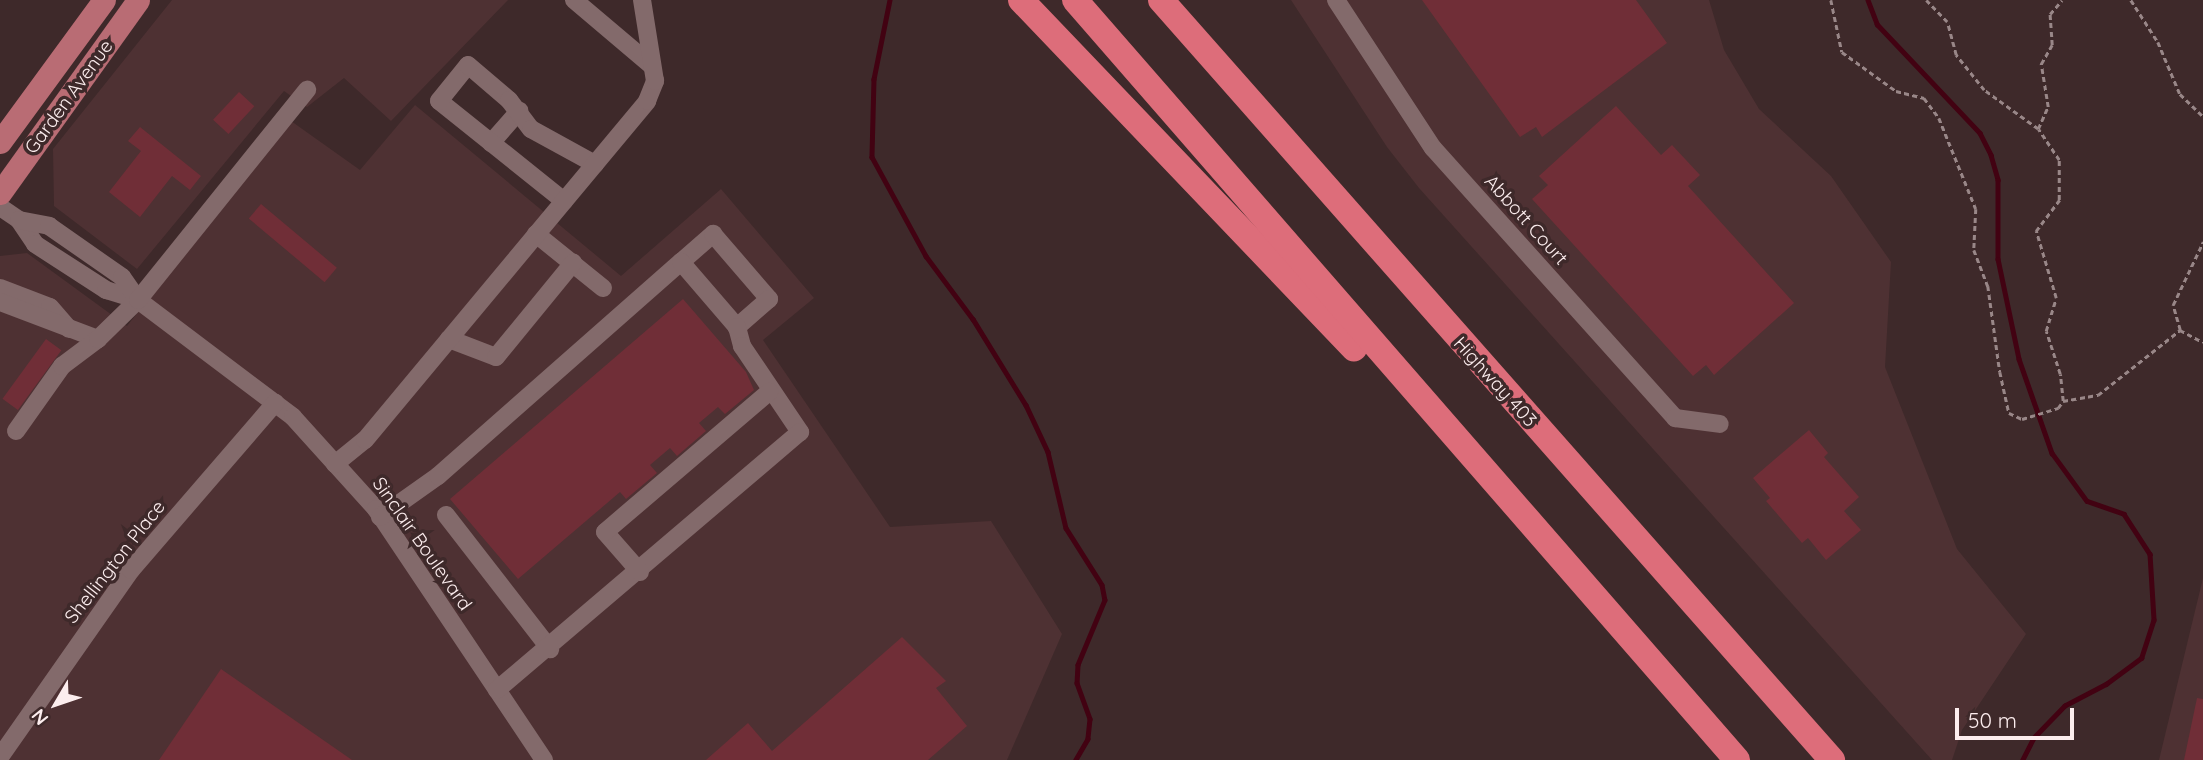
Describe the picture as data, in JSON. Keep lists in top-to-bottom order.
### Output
{
  "streets": {
    "highway": ["Highway 403"],
    "main road": ["Garden Avenue"],
    "street": ["Abbott Court", "Sinclair Boulevard", "Shellington Place"]
  },
  "crossings": [
    ["Sinclair Boulevard", "Shellington Place"]
  ],
  "scale_bar": "50 m",
  "north": "bottom left"
}
